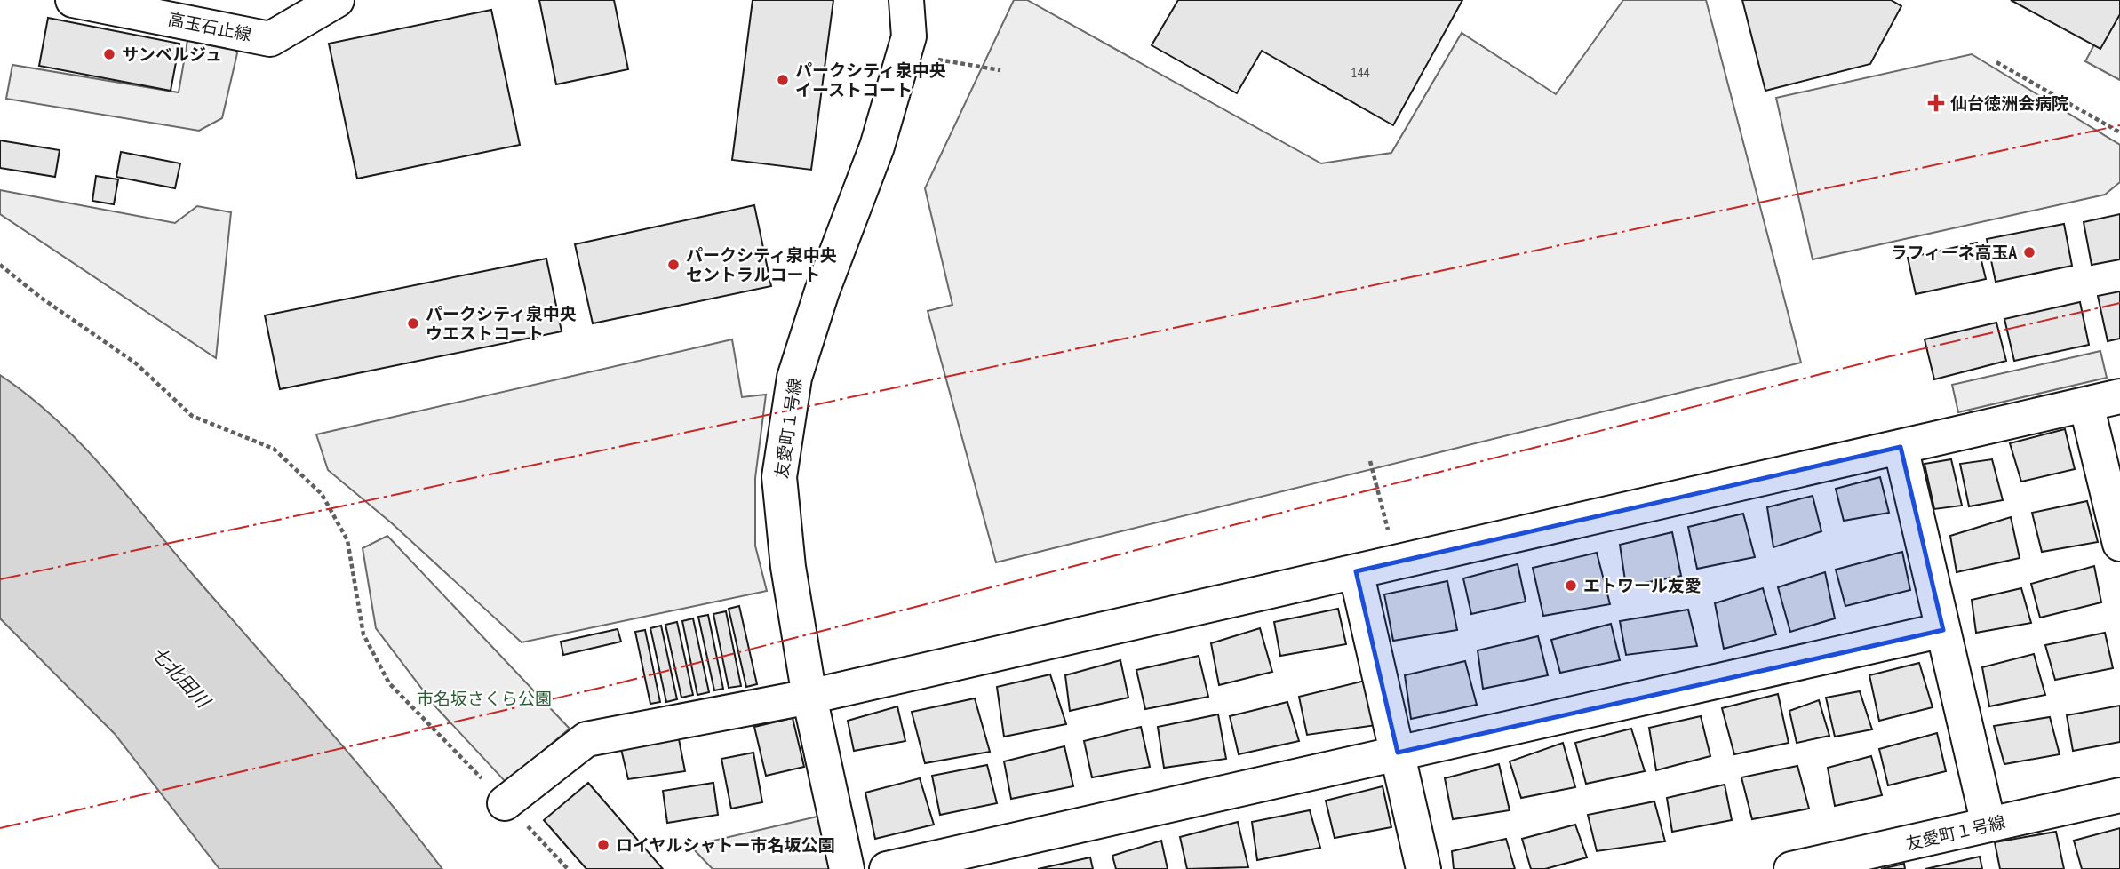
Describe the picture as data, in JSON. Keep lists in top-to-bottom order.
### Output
{
  "streets": {
    "street": ["高玉石止線", "友愛町１号線"]
  },
  "water": ["七北田川"],
  "parks": ["市名坂さくら公園"],
  "places": {
    "other": [
      "サンベルジュ",
      "パークシティ泉中央 イーストコート",
      "ラフィーネ高玉A",
      "パークシティ泉中央 セントラルコート",
      "パークシティ泉中央 ウエストコート",
      "エトワール友愛",
      "ロイヤルシャトー市名坂公園"
    ],
    "health": ["仙台徳洲会病院"]
  },
  "house_numbers": ["144"]
}
